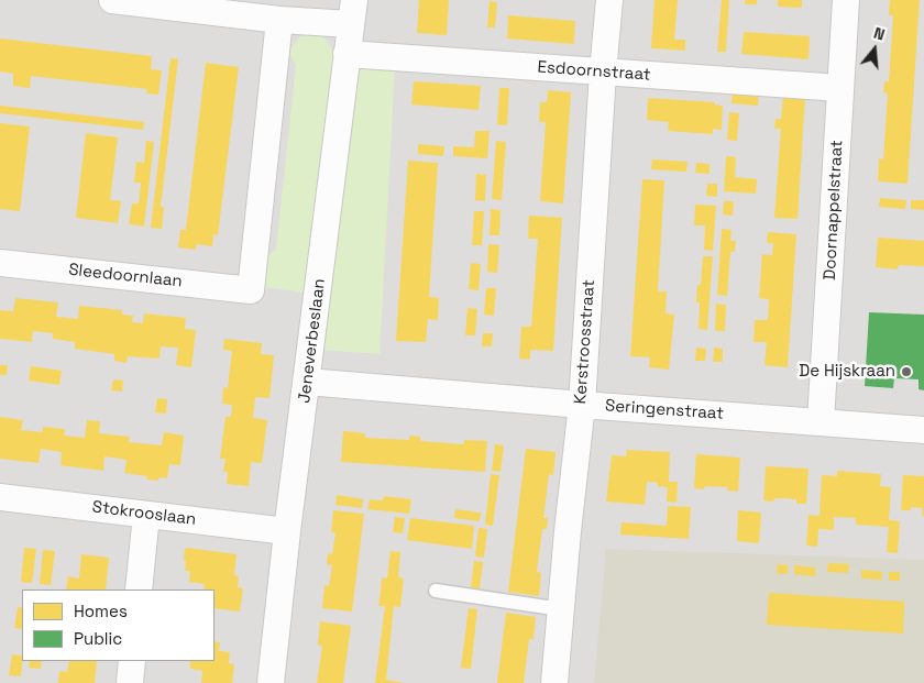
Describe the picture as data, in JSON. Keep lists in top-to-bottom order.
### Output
{
  "streets": {
    "street": [
      "Esdoornstraat",
      "Doornappelstraat",
      "Sleedoornlaan",
      "Jeneverbeslaan",
      "Kerstroosstraat",
      "Seringenstraat",
      "Stokrooslaan"
    ]
  },
  "crossings": [
    ["Esdoornstraat", "Doornappelstraat"],
    ["Esdoornstraat", "Jeneverbeslaan"],
    ["Esdoornstraat", "Kerstroosstraat"],
    ["Doornappelstraat", "Seringenstraat"],
    ["Jeneverbeslaan", "Seringenstraat"],
    ["Jeneverbeslaan", "Stokrooslaan"],
    ["Kerstroosstraat", "Seringenstraat"]
  ],
  "places": ["De Hijskraan"],
  "legend": ["Homes", "Public"],
  "north": "top"
}
